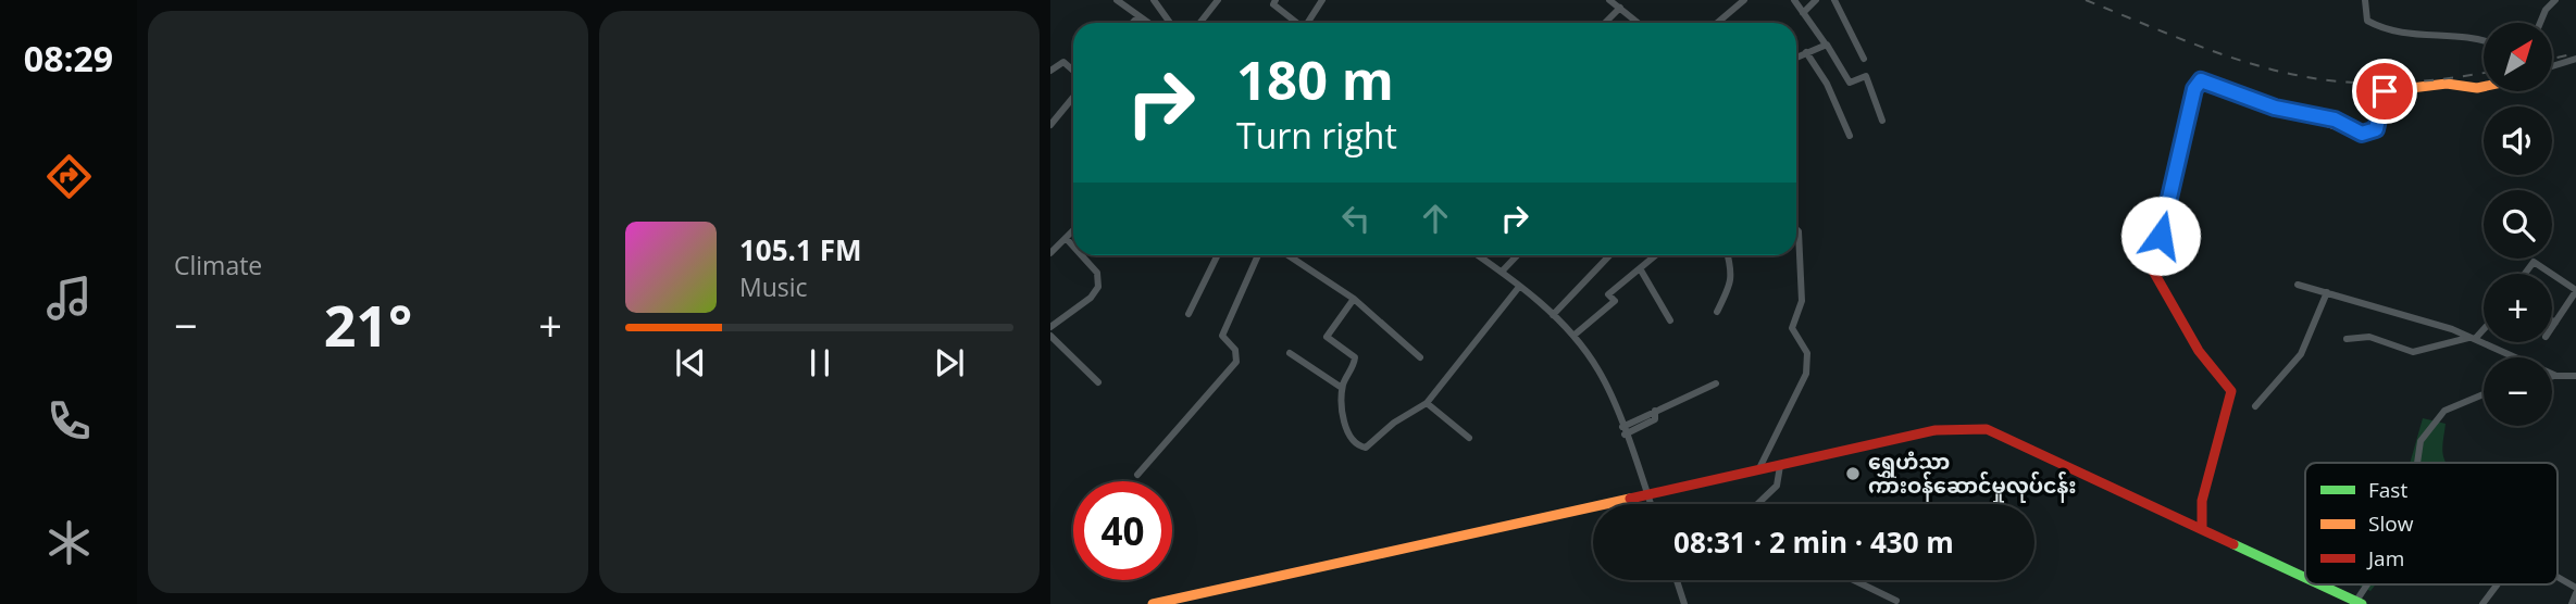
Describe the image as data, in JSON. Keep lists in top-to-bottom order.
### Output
{
  "places": ["ရွှေဟံသာ ကားဝန်ဆောင်မှုလုပ်ငန်း"],
  "legend": ["Fast", "Slow", "Jam"],
  "north": "top right",
  "page": {
    "tabs": "08:29",
    "tile": "Climate",
    "map_buttons": ["+", "−"],
    "turn": ["180 m", "Turn right"],
    "song": ["105.1 FM", "Music"],
    "heat": ["−", "21°", "+"],
    "limit": "40",
    "trip": "08:31 · 2 min · 430 m"
  }
}
